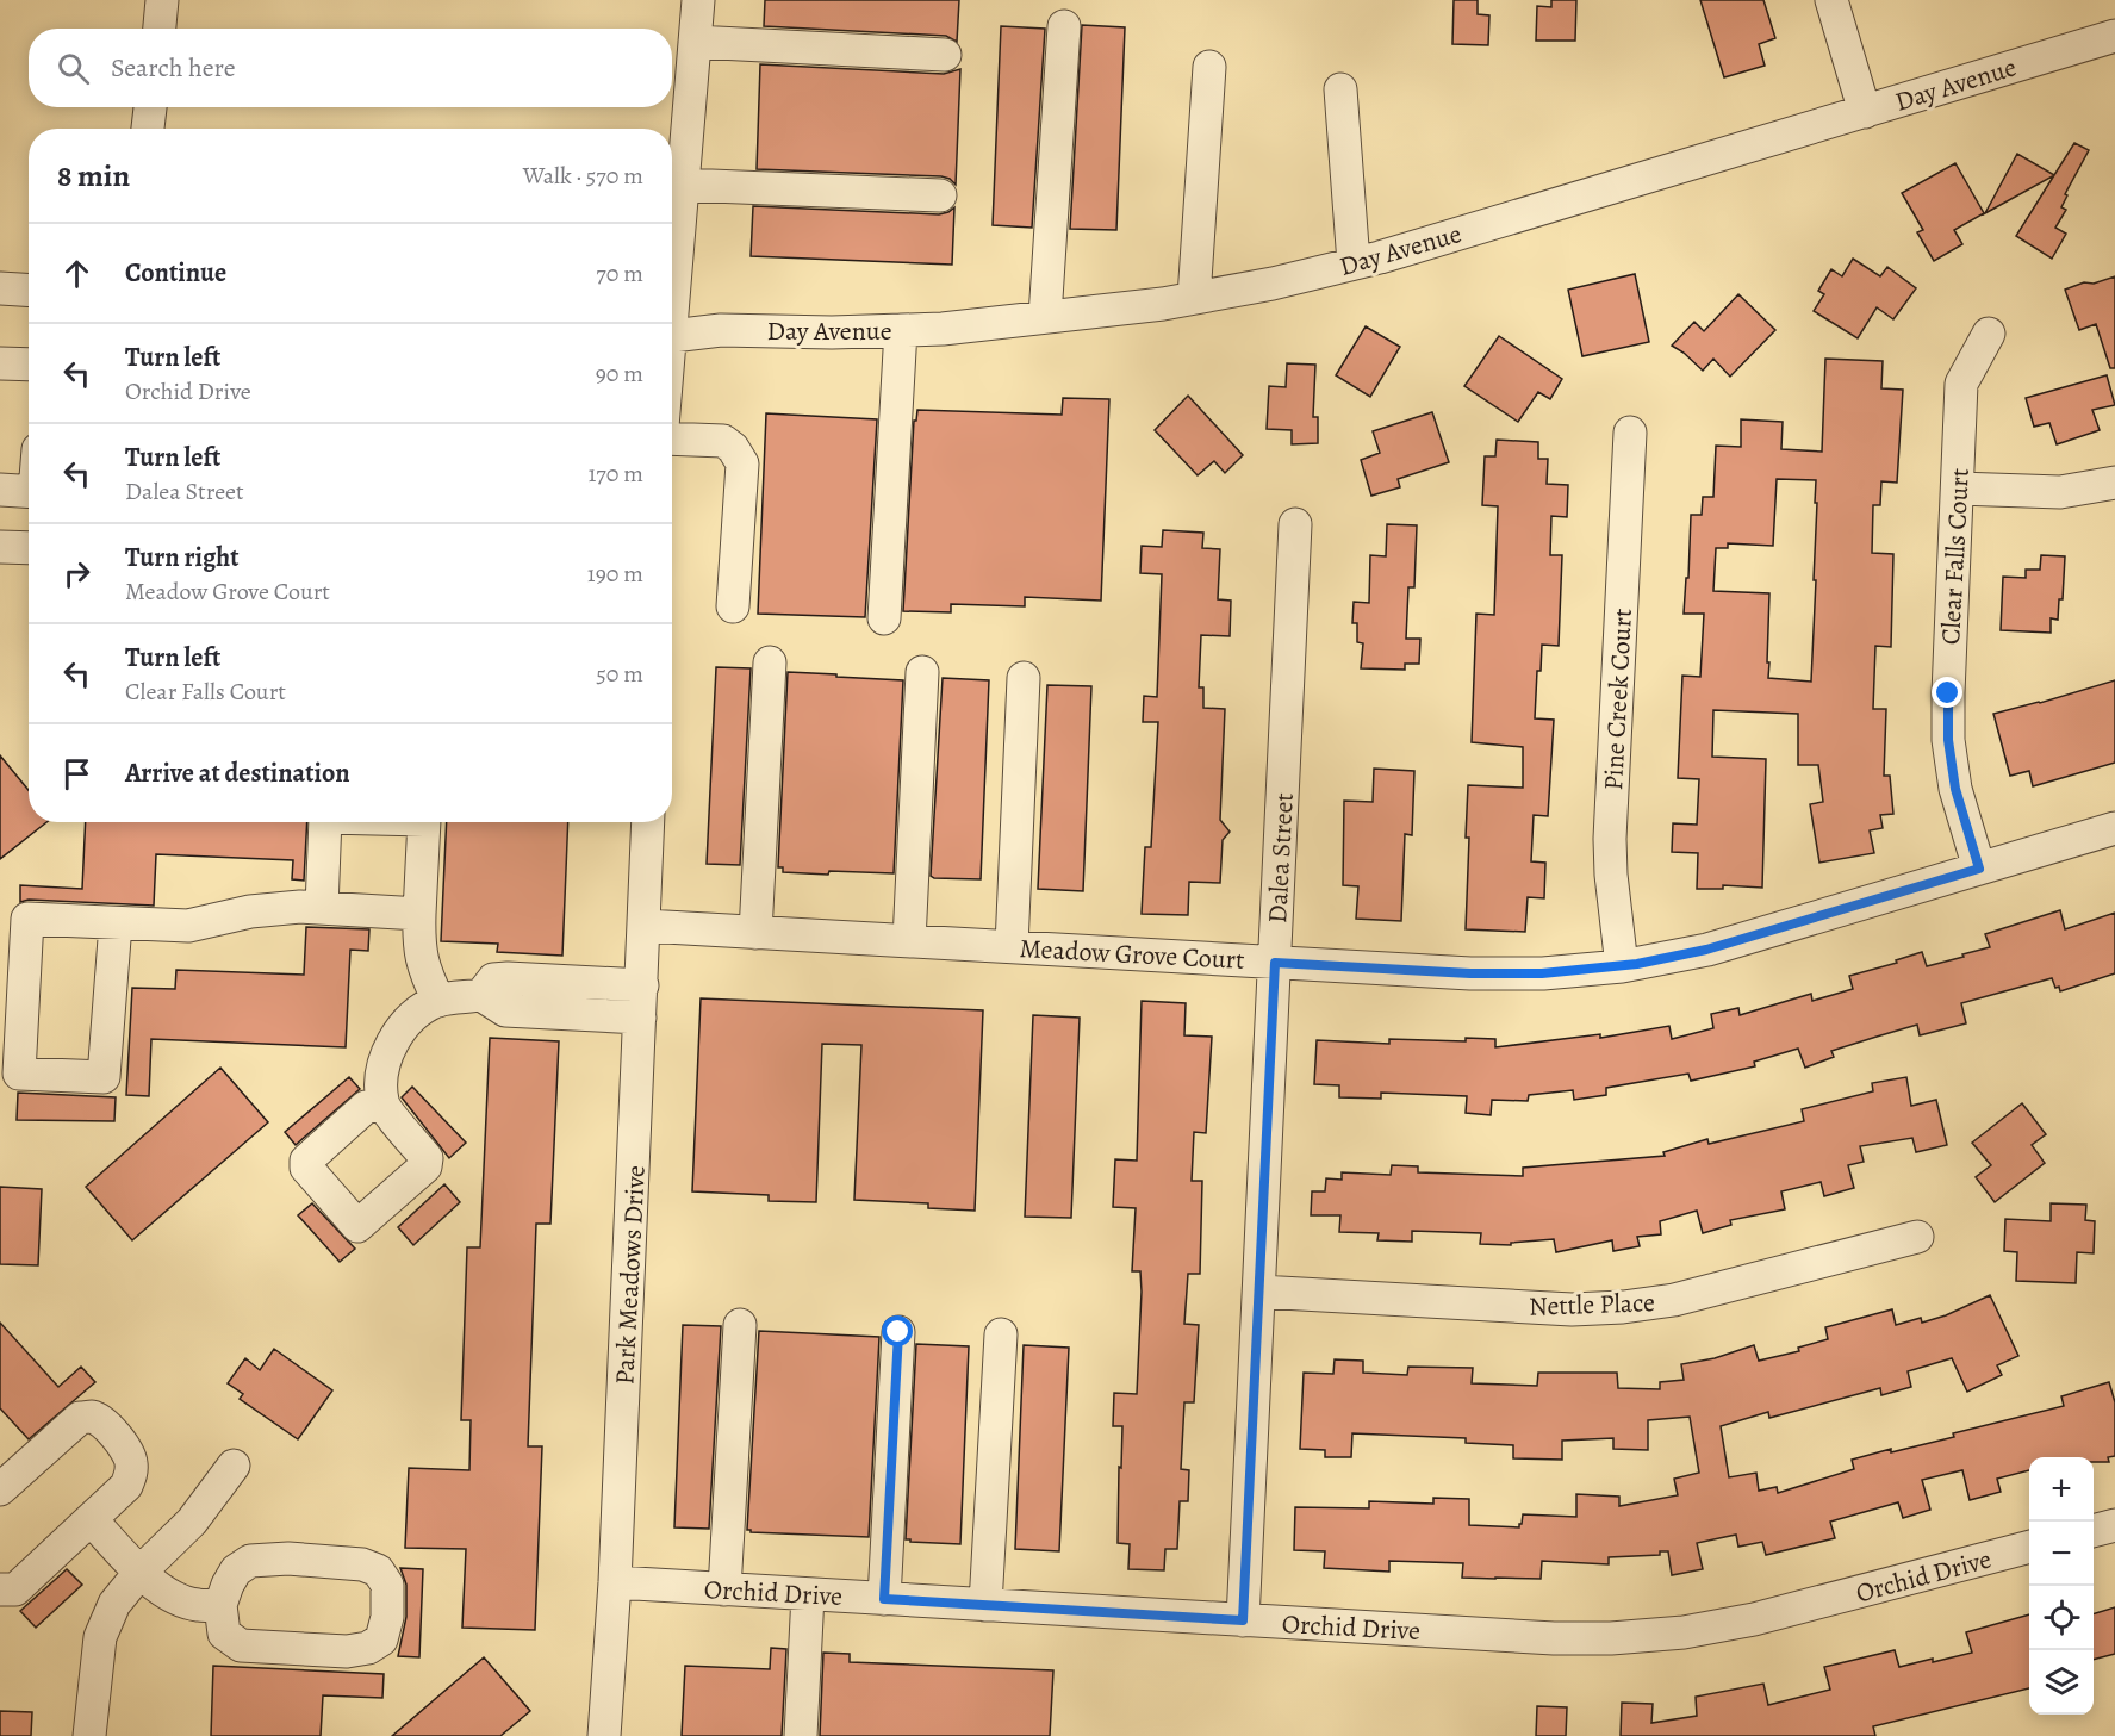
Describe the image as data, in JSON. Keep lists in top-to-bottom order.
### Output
{
  "streets": {
    "street": [
      "Day Avenue",
      "Clear Falls Court",
      "Pine Creek Court",
      "Dalea Street",
      "Meadow Grove Court",
      "Park Meadows Drive",
      "Nettle Place",
      "Orchid Drive"
    ]
  },
  "crossings": [
    ["Clear Falls Court", "Meadow Grove Court"],
    ["Pine Creek Court", "Meadow Grove Court"],
    ["Dalea Street", "Meadow Grove Court"],
    ["Dalea Street", "Nettle Place"],
    ["Dalea Street", "Orchid Drive"],
    ["Meadow Grove Court", "Park Meadows Drive"],
    ["Park Meadows Drive", "Orchid Drive"]
  ],
  "page": {
    "search": "Search here",
    "heading": ["8 min", "Walk · 570 m"],
    "list": [
      ["Continue", "70 m"],
      ["Turn left", "Orchid Drive", "90 m"],
      ["Turn left", "Dalea Street", "170 m"],
      ["Turn right", "Meadow Grove Court", "190 m"],
      ["Turn left", "Clear Falls Court", "50 m"],
      "Arrive at destination"
    ],
    "map_buttons": ["+", "−"]
  }
}
